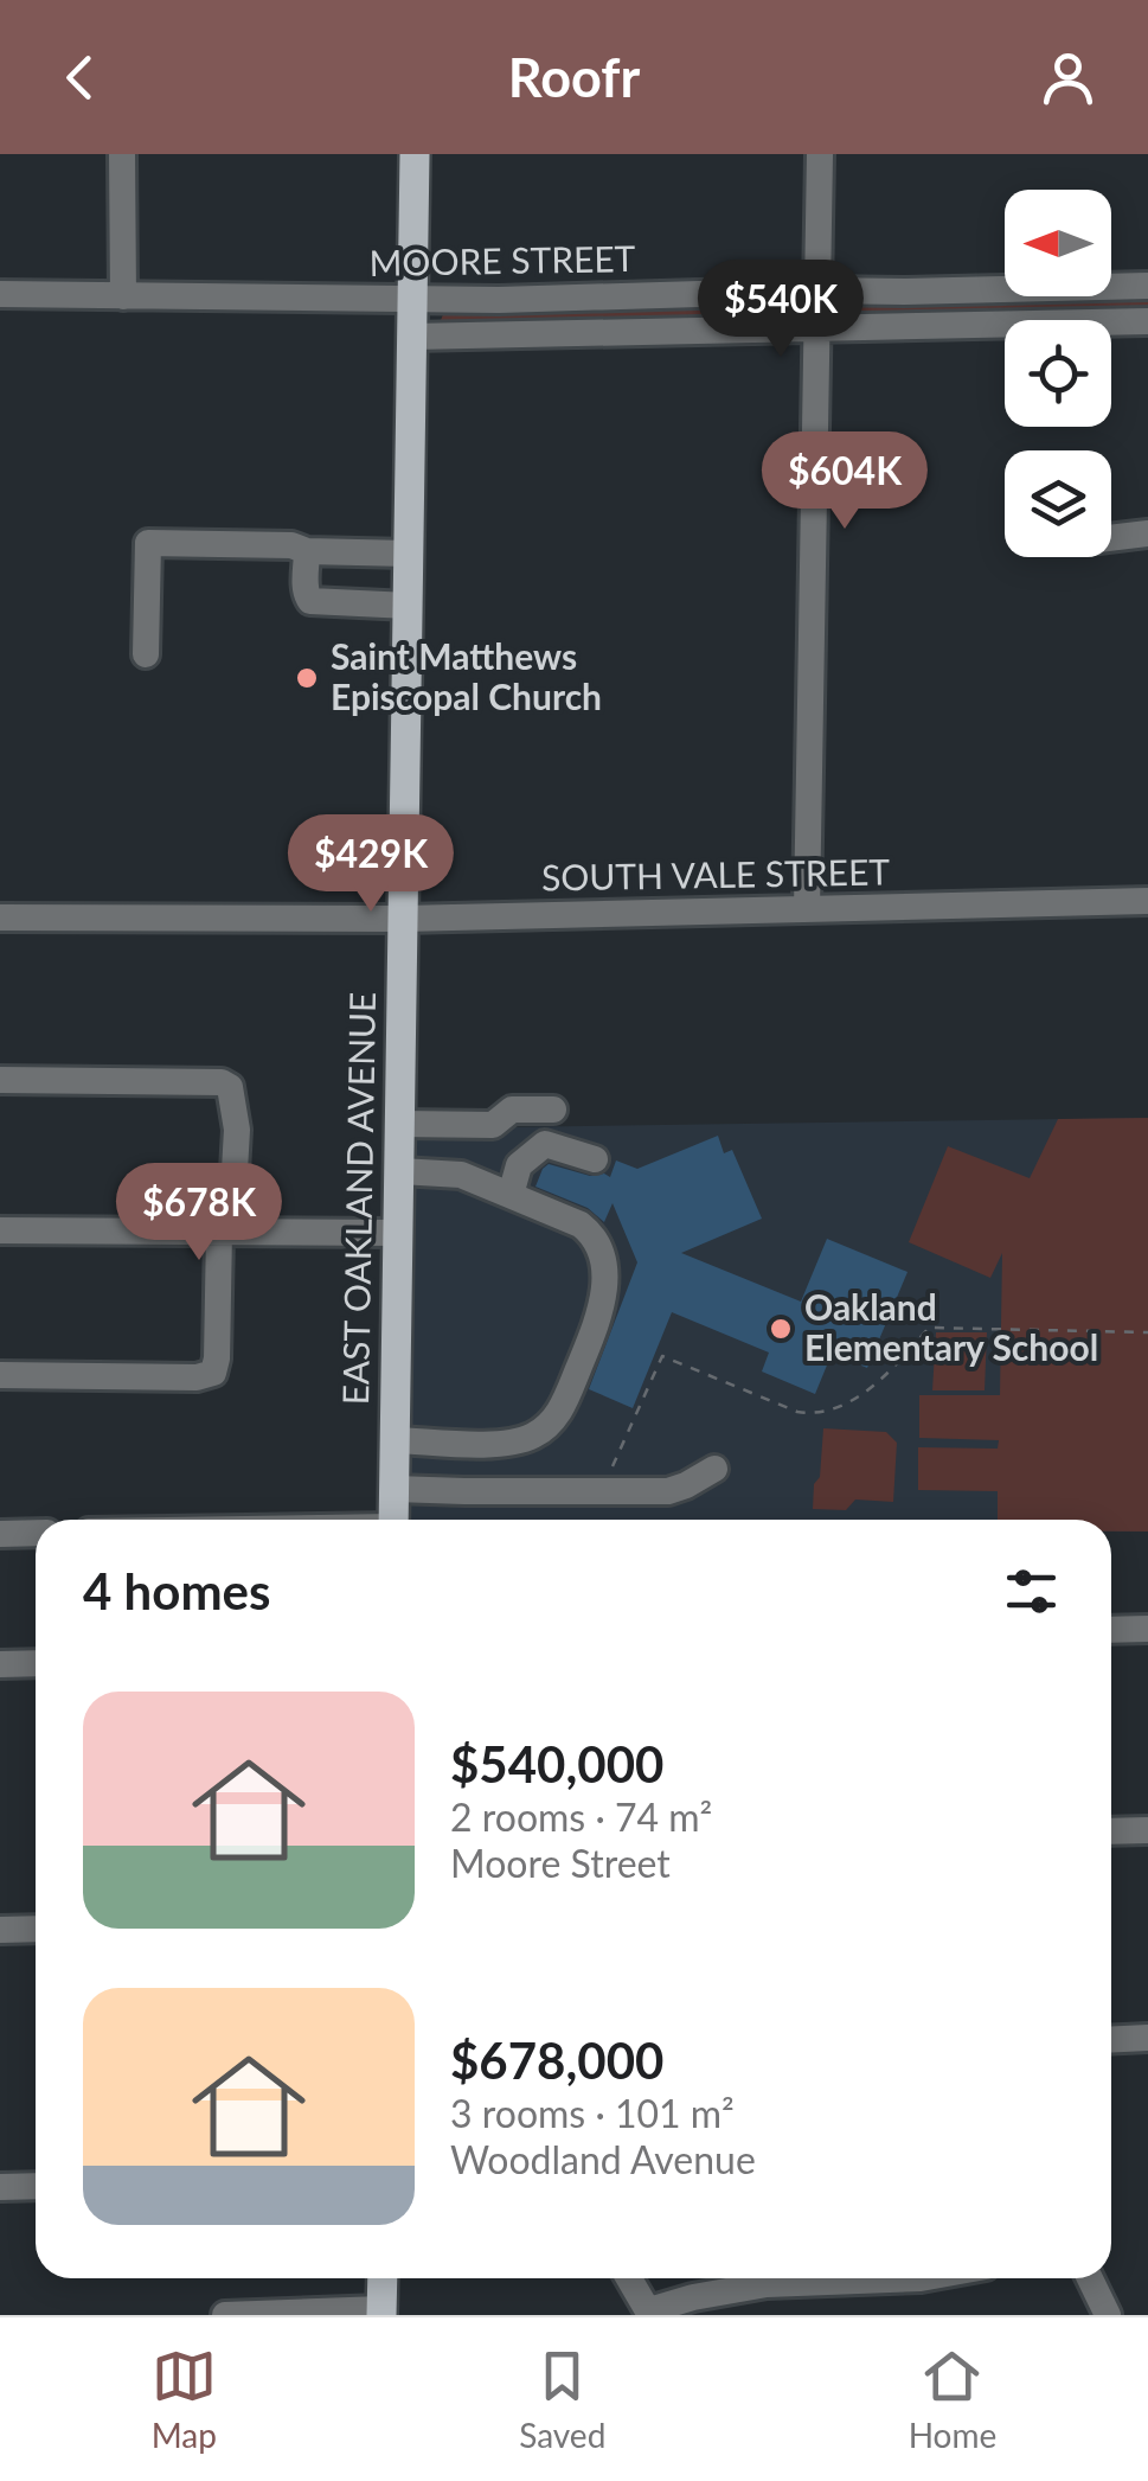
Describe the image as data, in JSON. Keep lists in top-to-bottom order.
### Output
{
  "streets": {
    "main road": ["EAST OAKLAND AVENUE"],
    "street": ["MOORE STREET", "SOUTH VALE STREET"]
  },
  "crossings": [
    ["MOORE STREET", "EAST OAKLAND AVENUE"],
    ["SOUTH VALE STREET", "EAST OAKLAND AVENUE"]
  ],
  "places": ["Saint Matthews Episcopal Church", "Oakland Elementary School"],
  "north": "left",
  "page": {
    "header": "Roofr",
    "price": [
      "$540K",
      "$604K",
      "$429K",
      "$678K"
    ],
    "heading": "4 homes",
    "list": [
      {
        "name": "$540,000",
        "note": "2 rooms · 74 m² · Moore Street"
      },
      {
        "name": "$678,000",
        "note": "3 rooms · 101 m² · Woodland Avenue"
      }
    ],
    "tabs": ["Map", "Saved", "Home"]
  }
}
